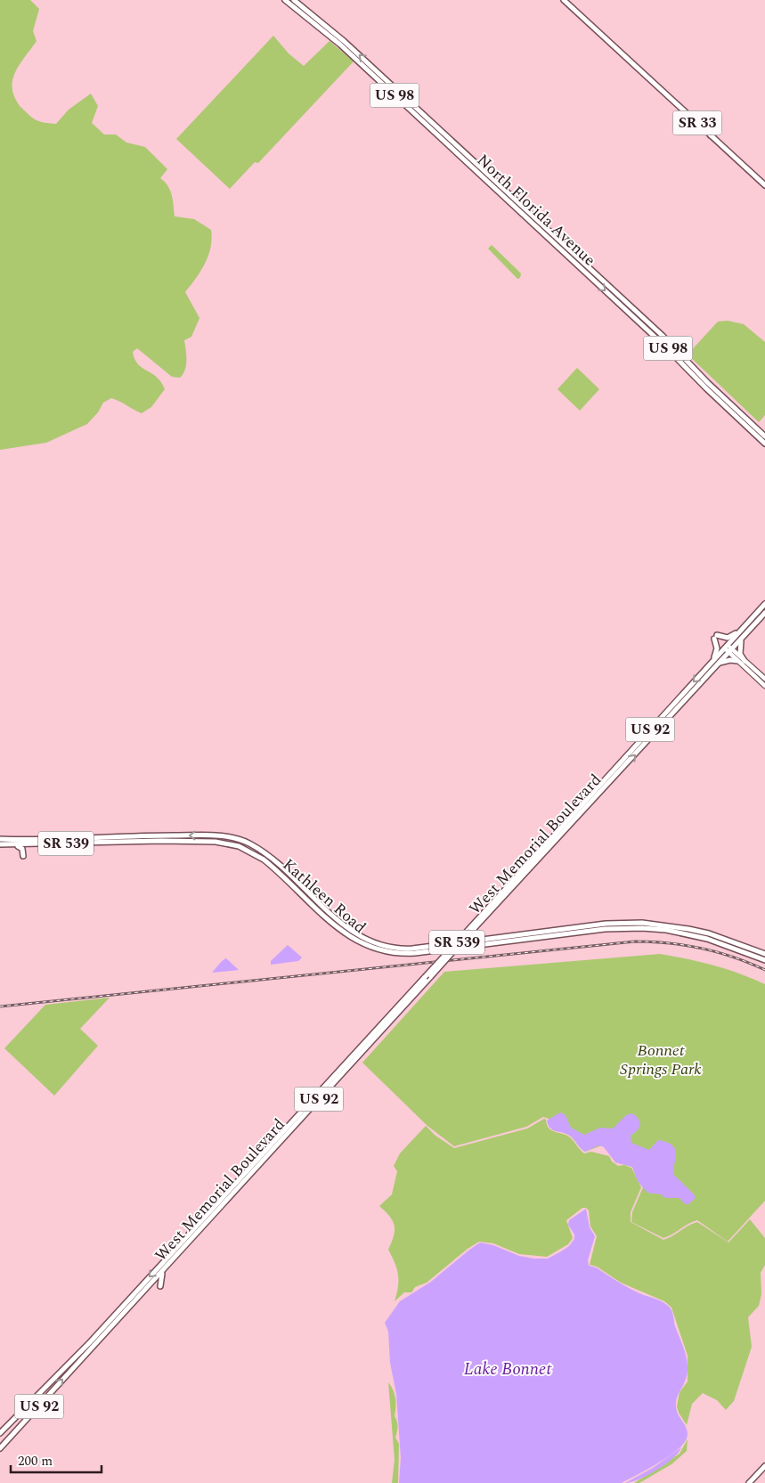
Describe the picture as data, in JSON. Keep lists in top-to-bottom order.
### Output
{
  "streets": {
    "main road": [
      "US 98",
      "SR 33",
      "North Florida Avenue",
      "US 92",
      "SR 539",
      "West Memorial Boulevard",
      "Kathleen Road"
    ]
  },
  "water": ["Lake Bonnet"],
  "parks": ["Bonnet Springs Park"],
  "scale_bar": "200 m"
}
